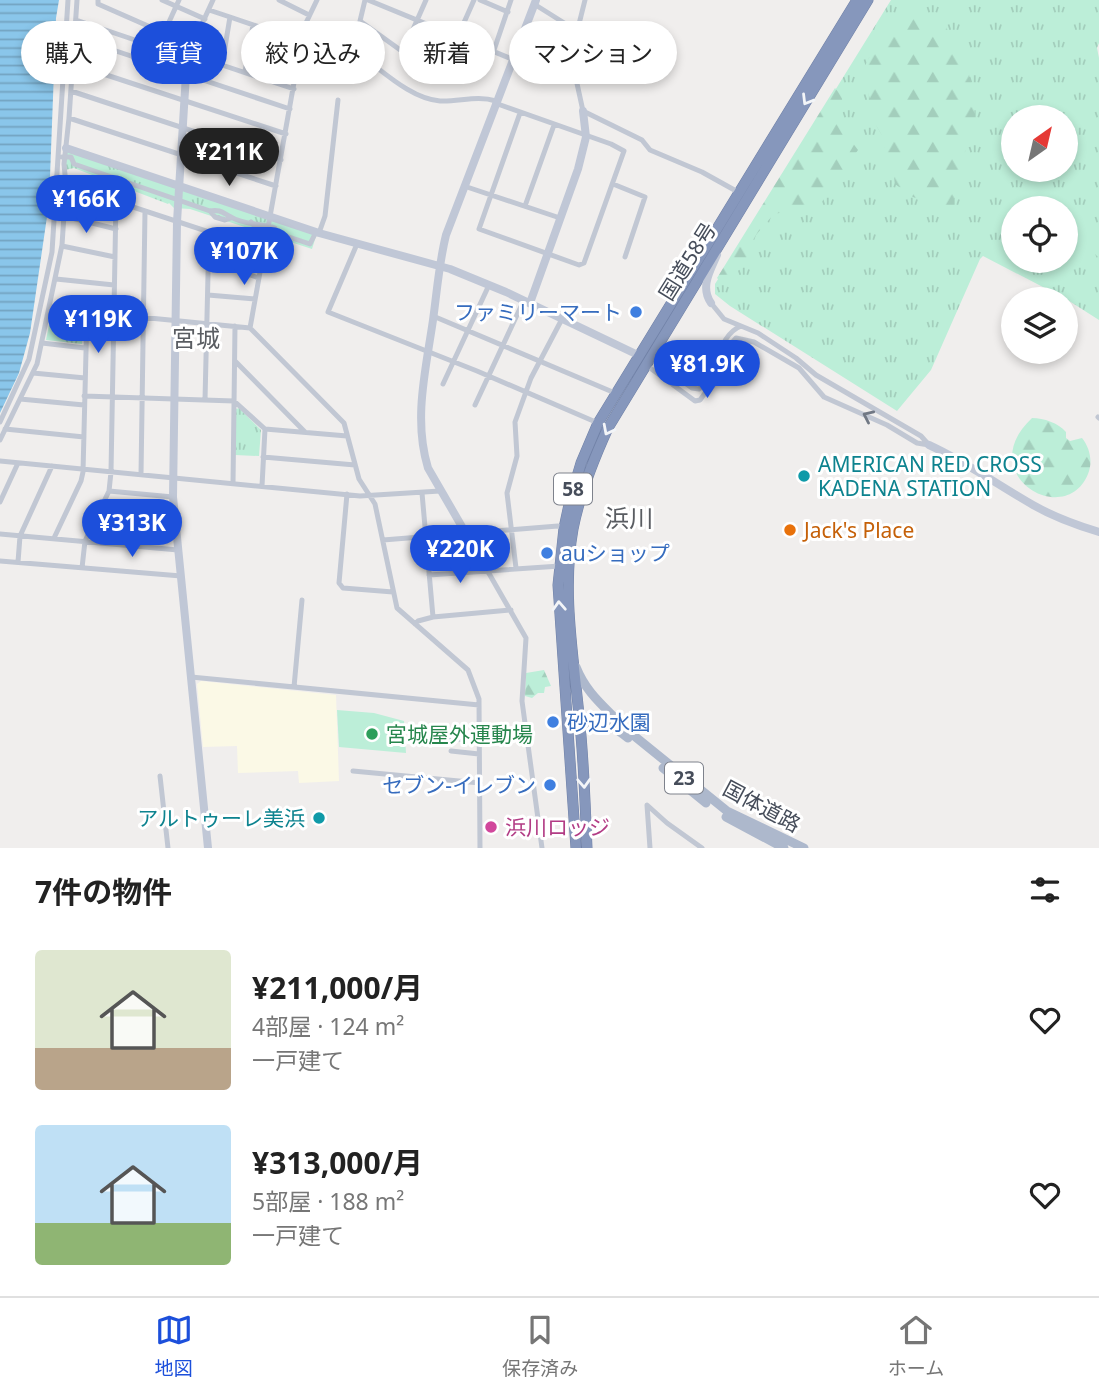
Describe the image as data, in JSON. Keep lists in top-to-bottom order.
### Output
{
  "streets": {
    "highway": ["国道58号", "58"],
    "main road": ["23", "国体道路"]
  },
  "crossings": [
    ["国道58号", "国体道路"]
  ],
  "districts": ["宮城", "浜川"],
  "places": [
    "ファミリーマート",
    "AMERICAN RED CROSS KADENA STATION",
    "Jack's Place",
    "auショップ",
    "砂辺水園",
    "宮城屋外運動場",
    "セブン-イレブン",
    "アルトゥーレ美浜",
    "浜川ロッジ"
  ],
  "north": "top right",
  "page": {
    "chip": [
      "購入",
      "賃貸",
      "絞り込み",
      "新着",
      "マンション"
    ],
    "price": [
      "¥211K",
      "¥166K",
      "¥107K",
      "¥119K",
      "¥81.9K",
      "¥313K",
      "¥220K"
    ],
    "heading": "7件の物件",
    "list": [
      {
        "name": "¥211,000/月",
        "note": "4部屋 · 124 m² · 一戸建て"
      },
      {
        "name": "¥313,000/月",
        "note": "5部屋 · 188 m² · 一戸建て"
      }
    ],
    "tabs": ["地図", "保存済み", "ホーム"]
  }
}
